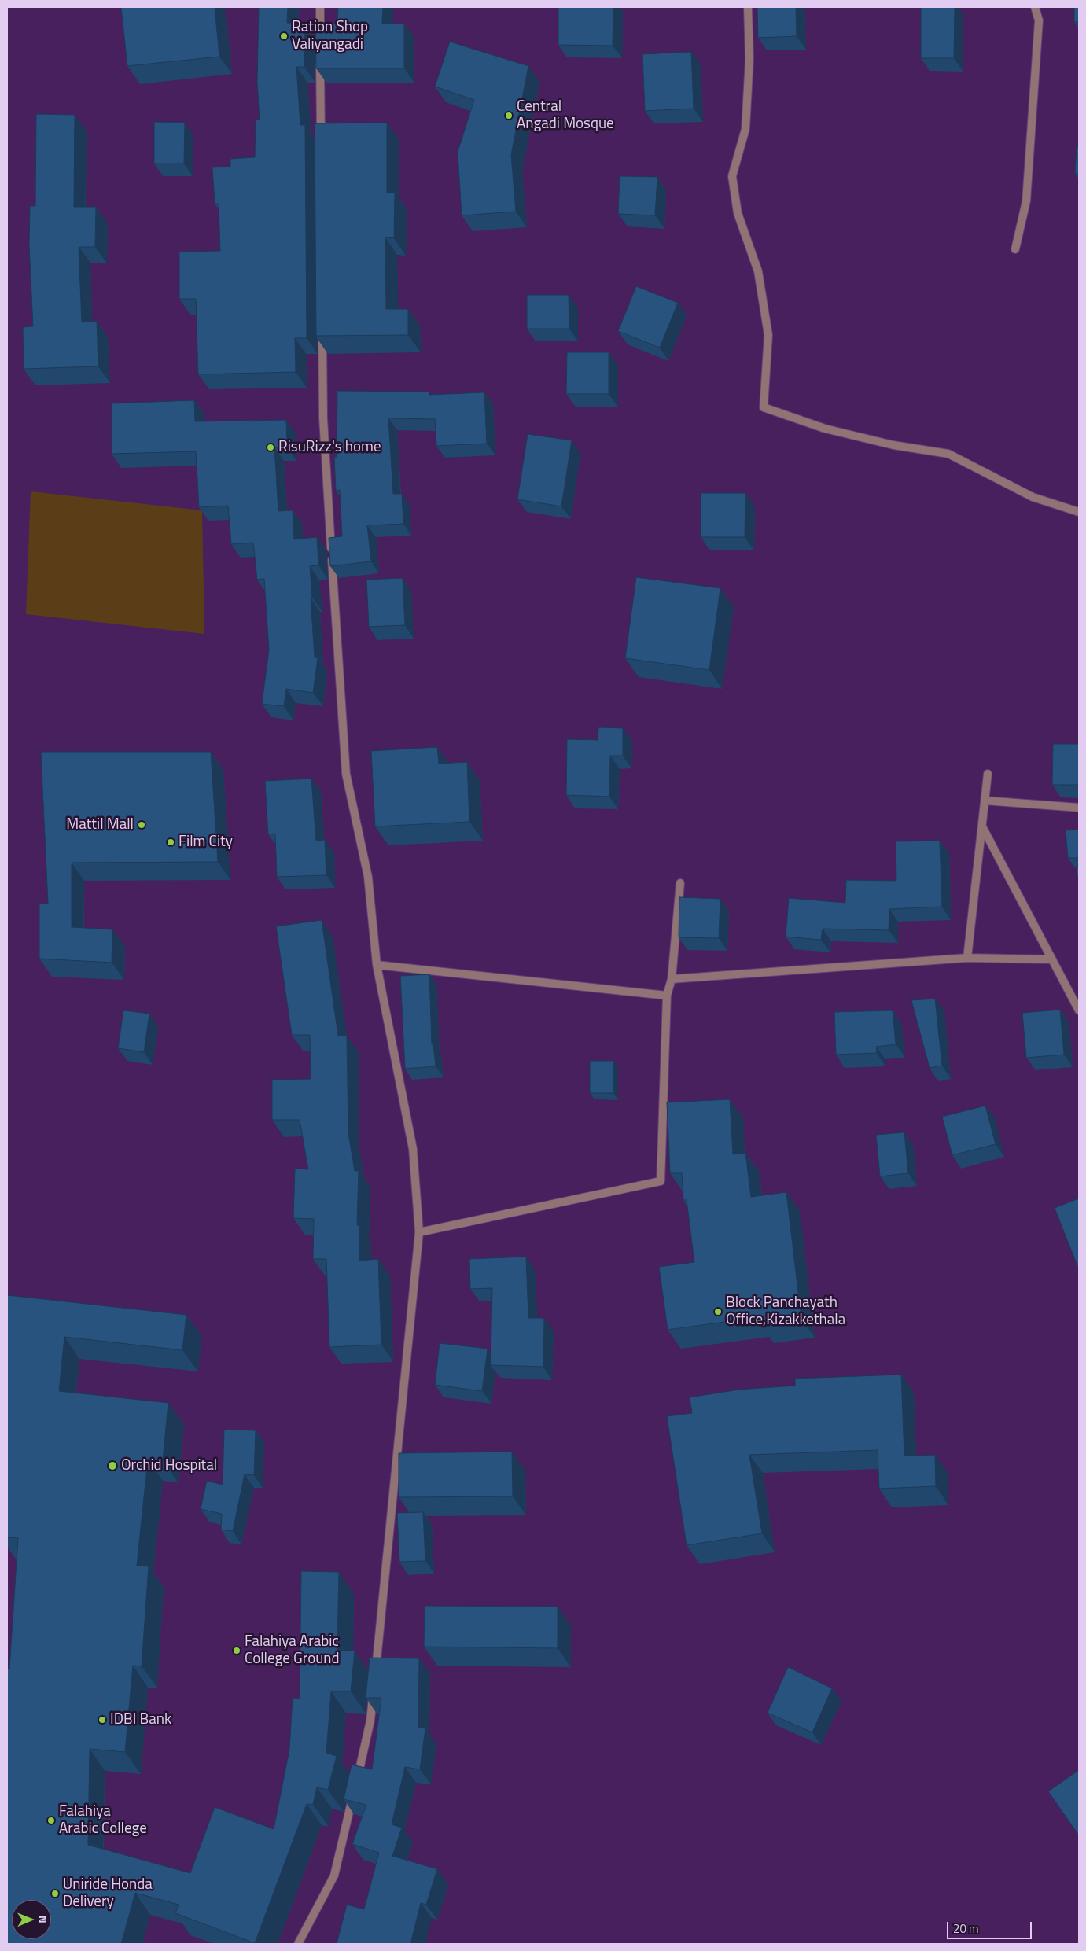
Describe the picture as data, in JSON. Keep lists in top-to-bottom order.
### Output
{
  "places": [
    "Ration Shop Valiyangadi",
    "Central Angadi Mosque",
    "RisuRizz's home",
    "Mattil Mall",
    "Film City",
    "Block Panchayath Office,Kizakkethala",
    "Orchid Hospital",
    "Falahiya Arabic College Ground",
    "IDBI Bank",
    "Falahiya Arabic College",
    "Uniride Honda Delivery"
  ],
  "scale_bar": "20 m",
  "north": "right"
}
